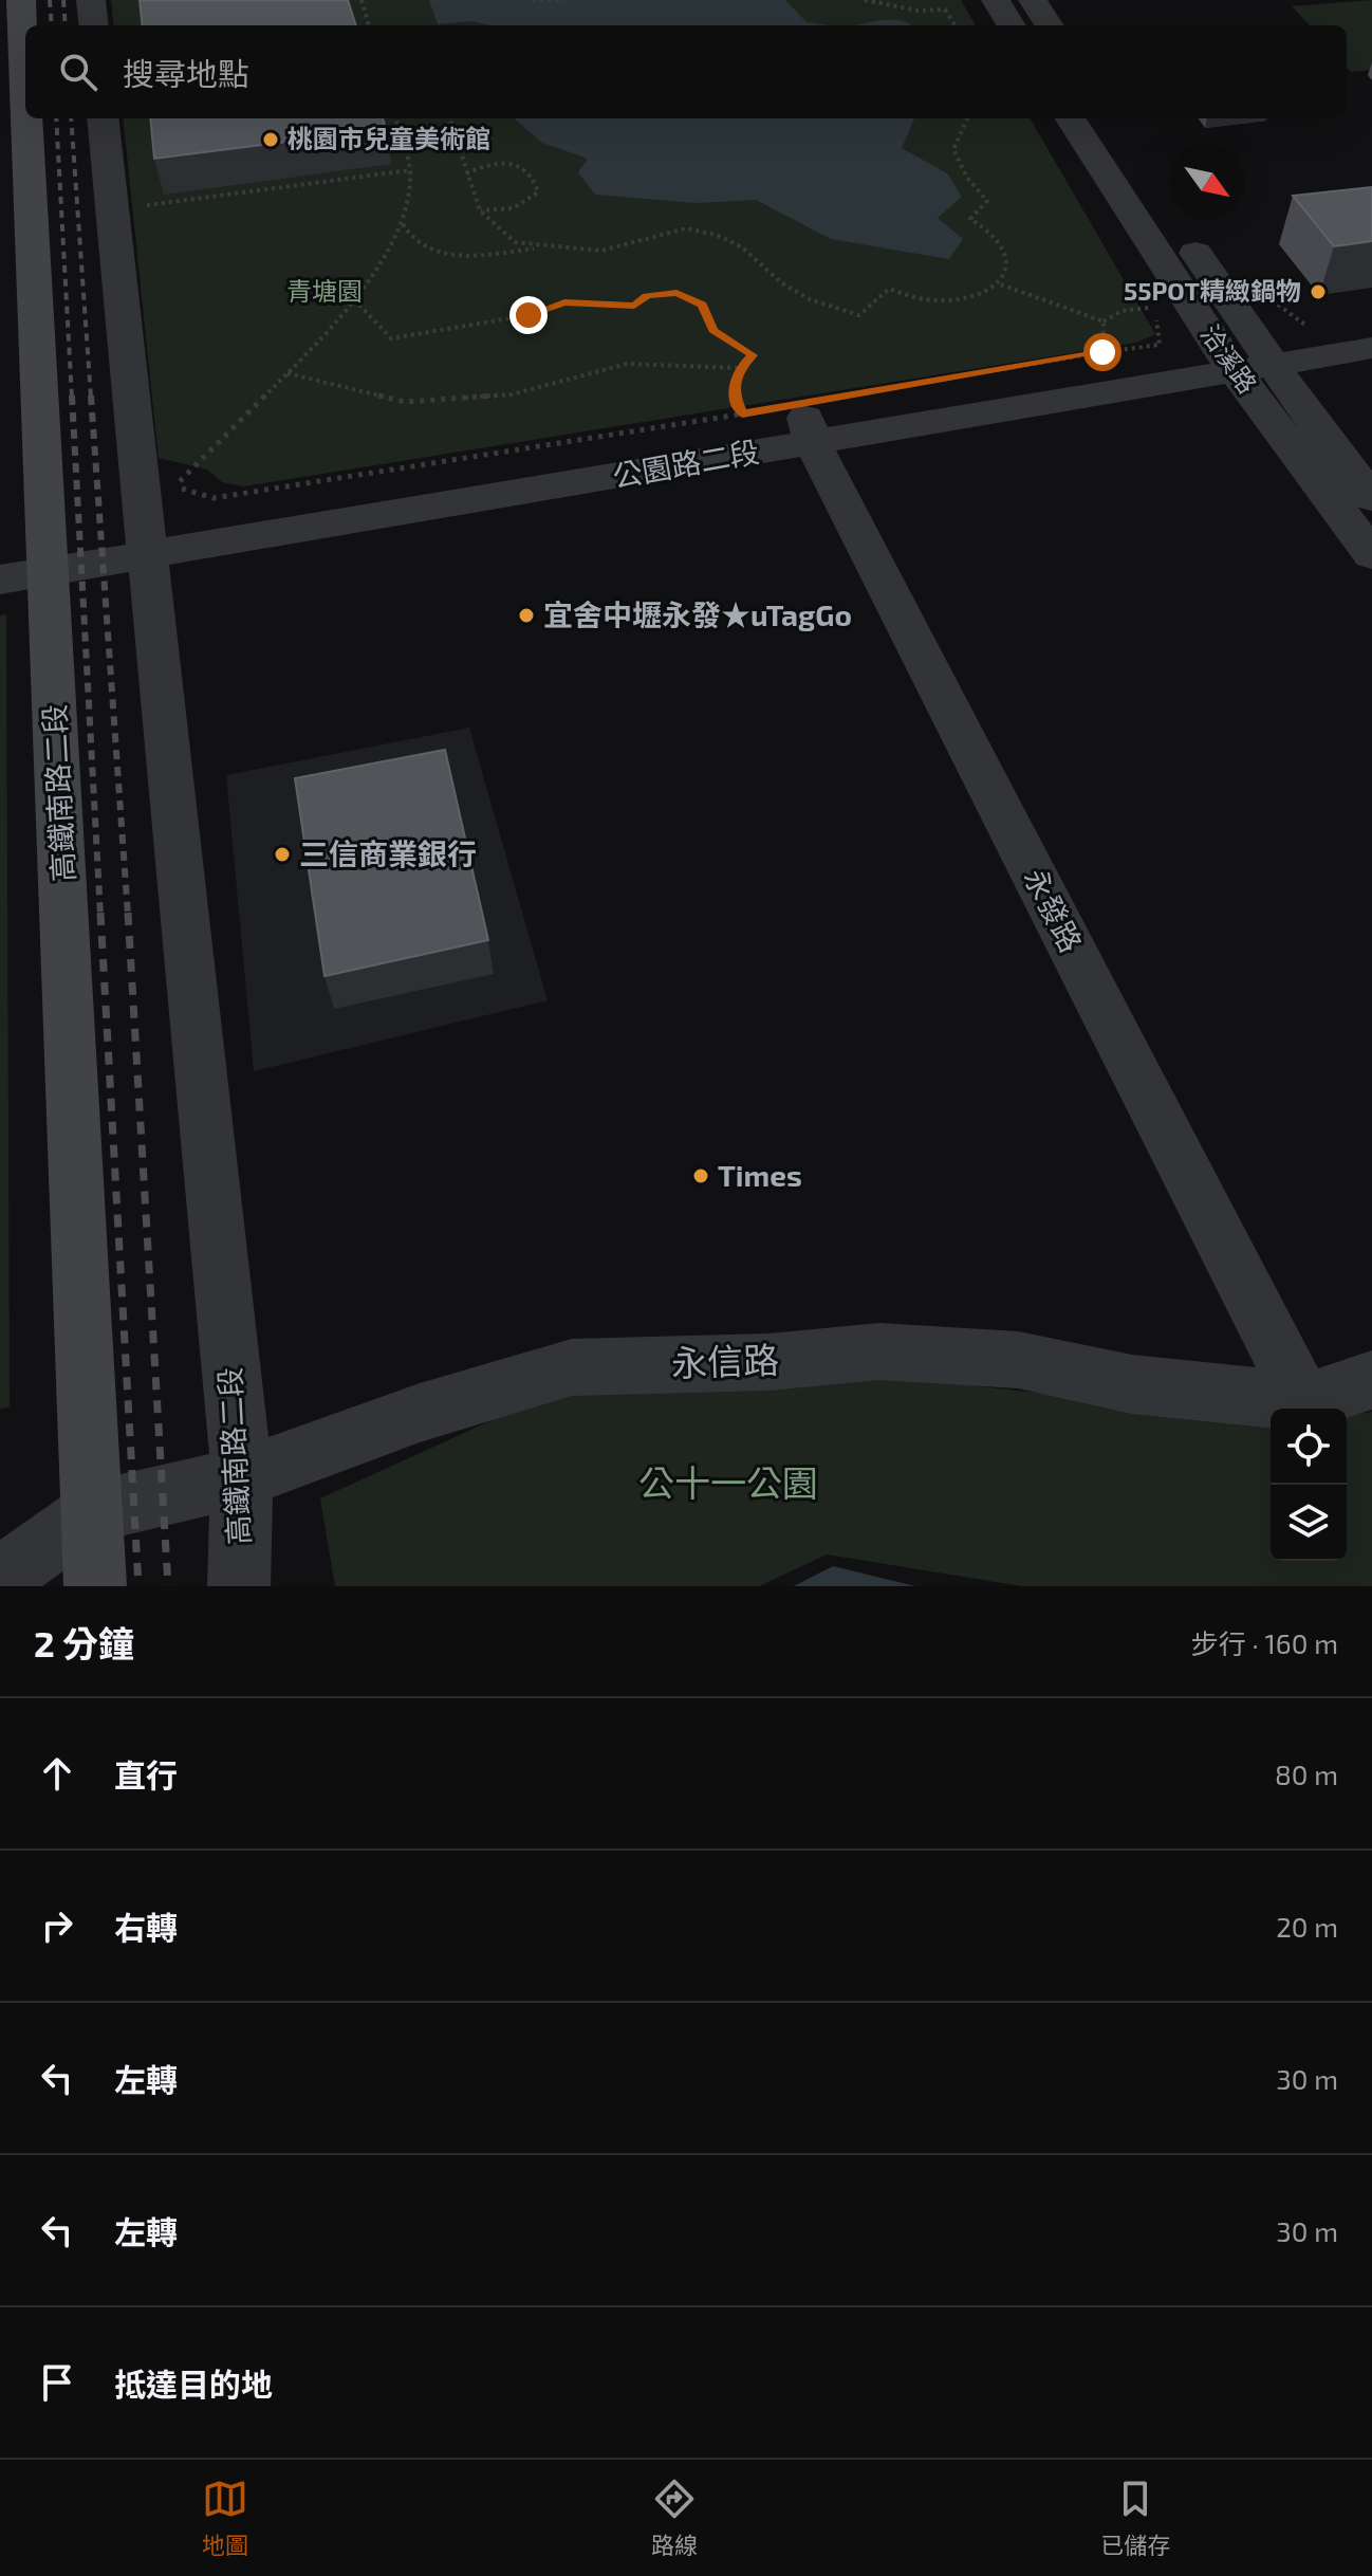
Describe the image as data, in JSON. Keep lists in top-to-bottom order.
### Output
{
  "streets": {
    "street": [
      "洽溪路",
      "公園路二段",
      "高鐵南路二段",
      "永發路",
      "永信路"
    ]
  },
  "crossings": [
    ["洽溪路", "公園路二段"],
    ["公園路二段", "高鐵南路二段"],
    ["公園路二段", "永發路"],
    ["高鐵南路二段", "永信路"],
    ["永發路", "永信路"]
  ],
  "parks": ["青塘園", "公十一公園"],
  "places": [
    "桃園市兒童美術館",
    "55POT精緻鍋物",
    "宜舍中壢永發★uTagGo",
    "三信商業銀行",
    "Times"
  ],
  "north": "bottom right",
  "page": {
    "search": "搜尋地點",
    "heading": ["2 分鐘", "步行 · 160 m"],
    "list": [
      ["直行", "80 m"],
      ["右轉", "20 m"],
      ["左轉", "30 m"],
      ["左轉", "30 m"],
      "抵達目的地"
    ],
    "nav": ["地圖", "路線", "已儲存"]
  }
}
